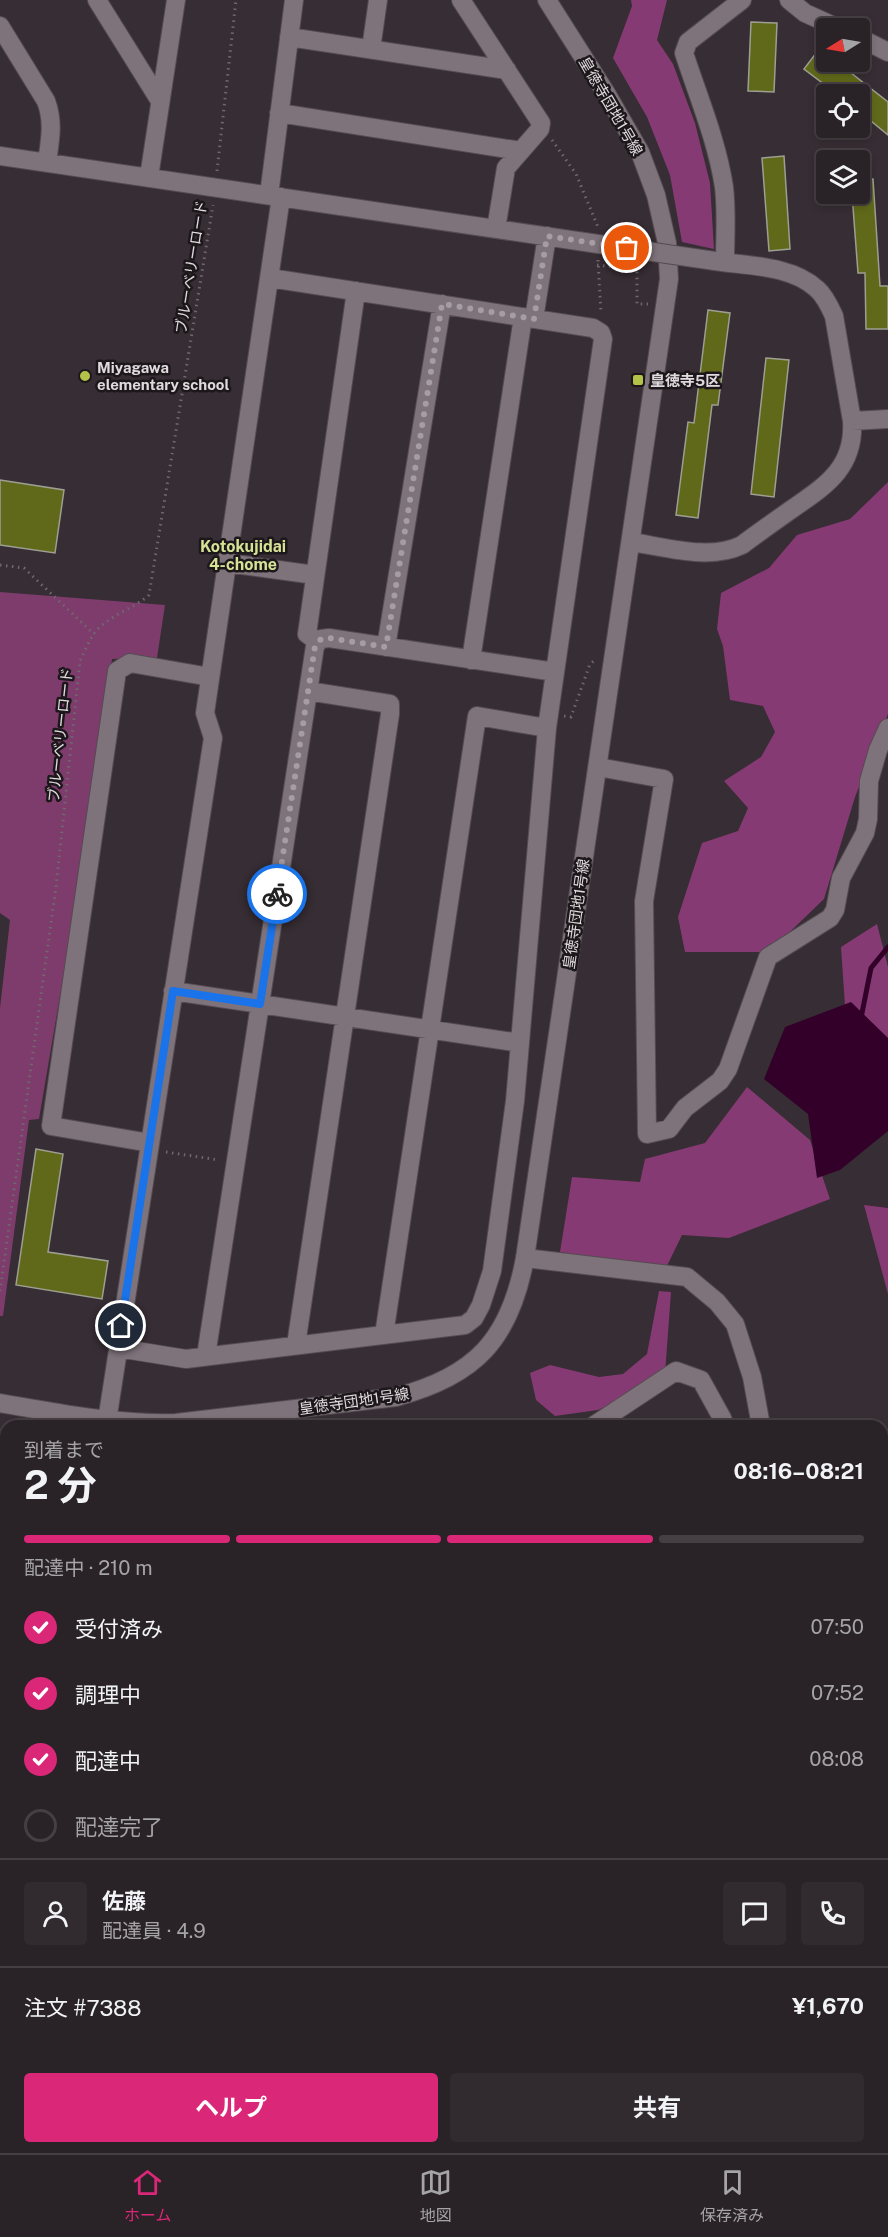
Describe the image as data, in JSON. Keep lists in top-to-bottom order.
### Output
{
  "streets": {
    "street": ["皇徳寺団地1号線"],
    "path": ["ブルーベリーロード"]
  },
  "districts": ["Kotokujidai 4-chome"],
  "places": {
    "other": ["Miyagawa elementary school"],
    "transit": ["皇徳寺5区"]
  },
  "north": "left",
  "page": {
    "heading": ["2 分", "到着まで", "08:16–08:21"],
    "panel": [
      "佐藤",
      "配達員 · 4.9",
      "注文 #7388",
      "¥1,670"
    ],
    "bar": "配達中 · 210 m",
    "list": [
      ["受付済み", "07:50"],
      ["調理中", "07:52"],
      ["配達中", "08:08"],
      "配達完了"
    ],
    "buttons": ["ヘルプ", "共有"],
    "tabs": ["ホーム", "地図", "保存済み"]
  }
}
